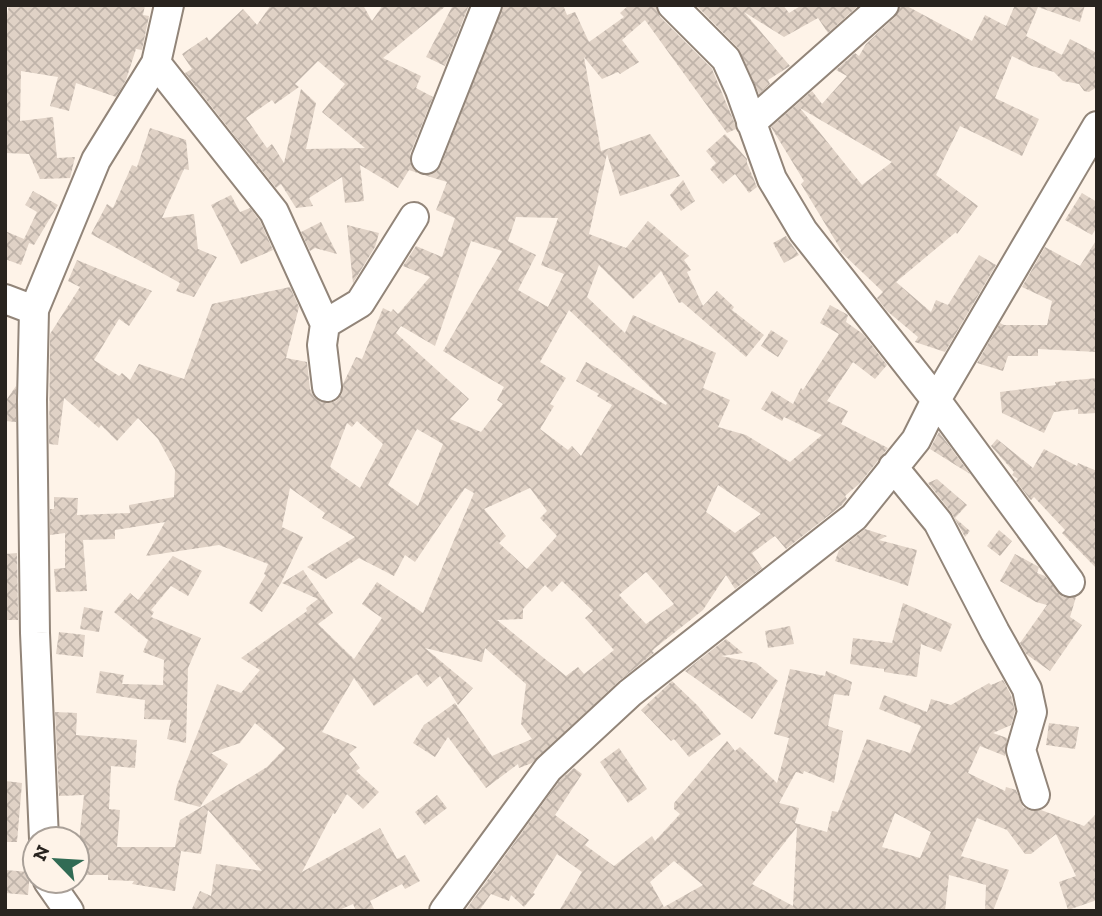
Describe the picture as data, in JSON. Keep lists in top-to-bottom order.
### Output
{
  "north": "top left"
}
